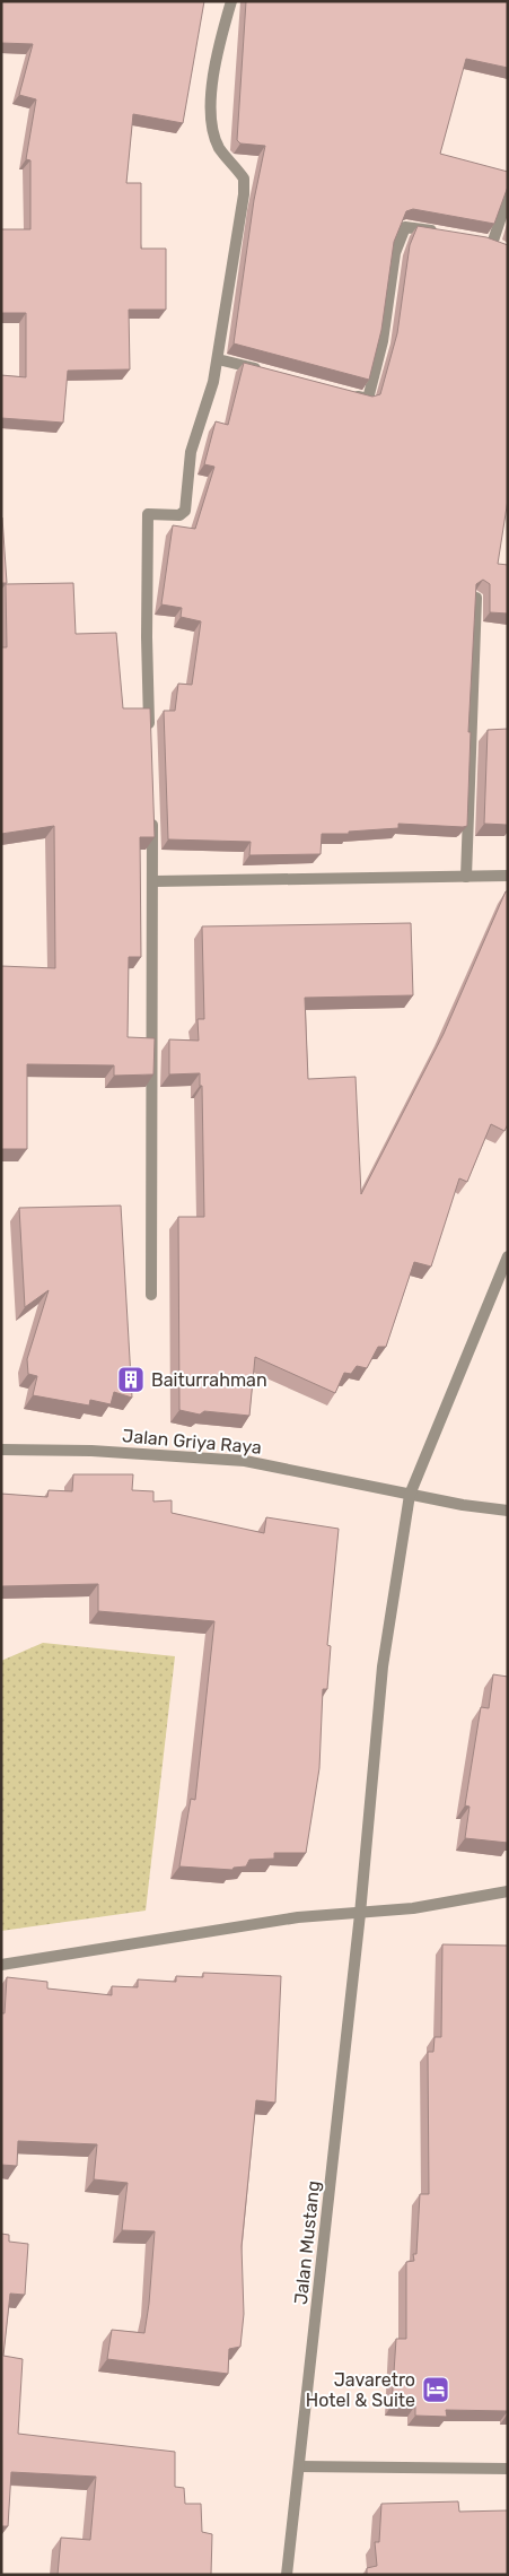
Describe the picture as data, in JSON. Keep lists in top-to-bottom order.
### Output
{
  "streets": {
    "street": ["Jalan Griya Raya", "Jalan Mustang"]
  },
  "crossings": [
    ["Jalan Griya Raya", "Jalan Mustang"]
  ],
  "places": {
    "building": ["Baiturrahman"],
    "hotel": ["Javaretro Hotel & Suite"]
  }
}
